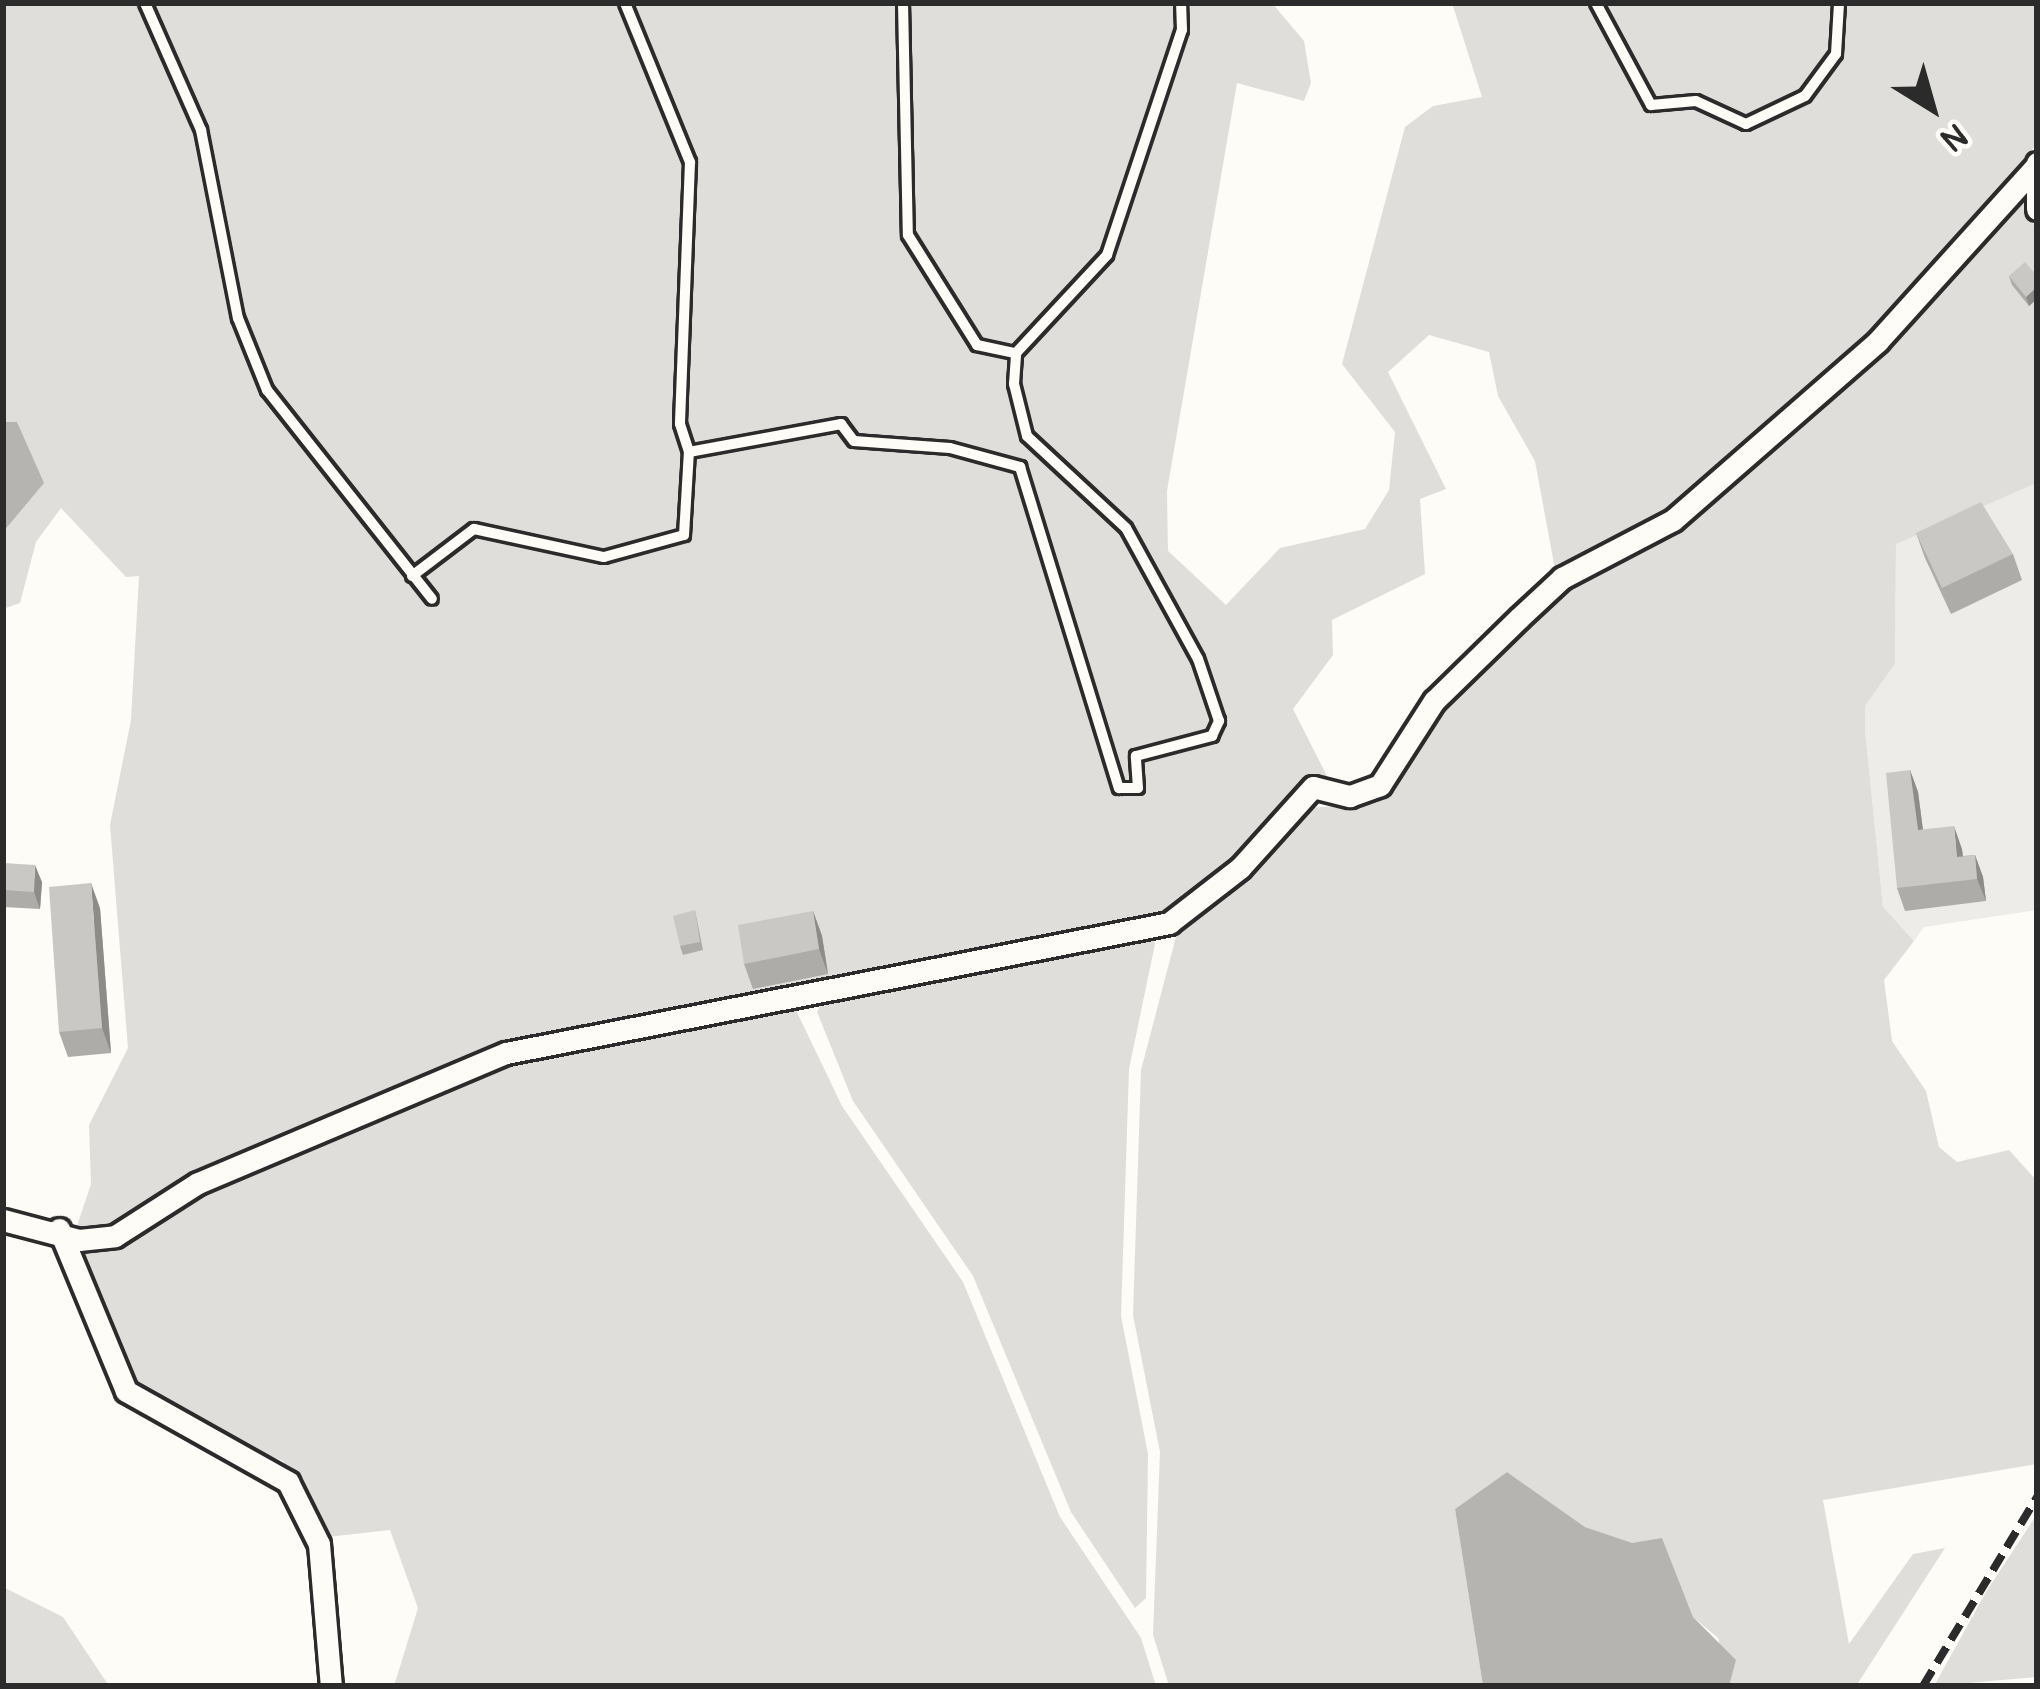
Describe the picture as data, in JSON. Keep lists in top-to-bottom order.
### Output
{
  "north": "bottom right"
}
